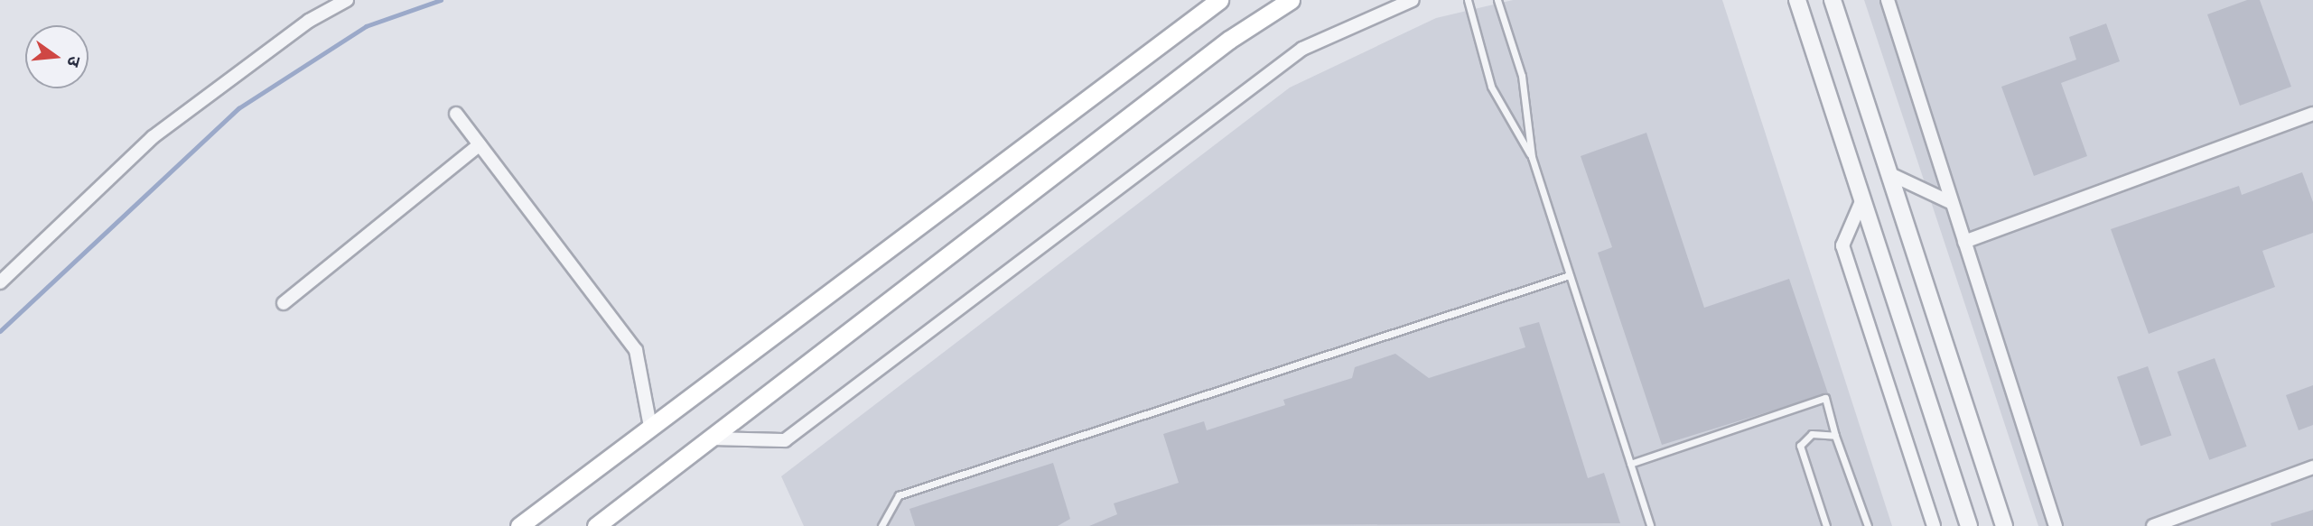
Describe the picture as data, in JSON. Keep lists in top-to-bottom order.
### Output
{
  "north": "right"
}
